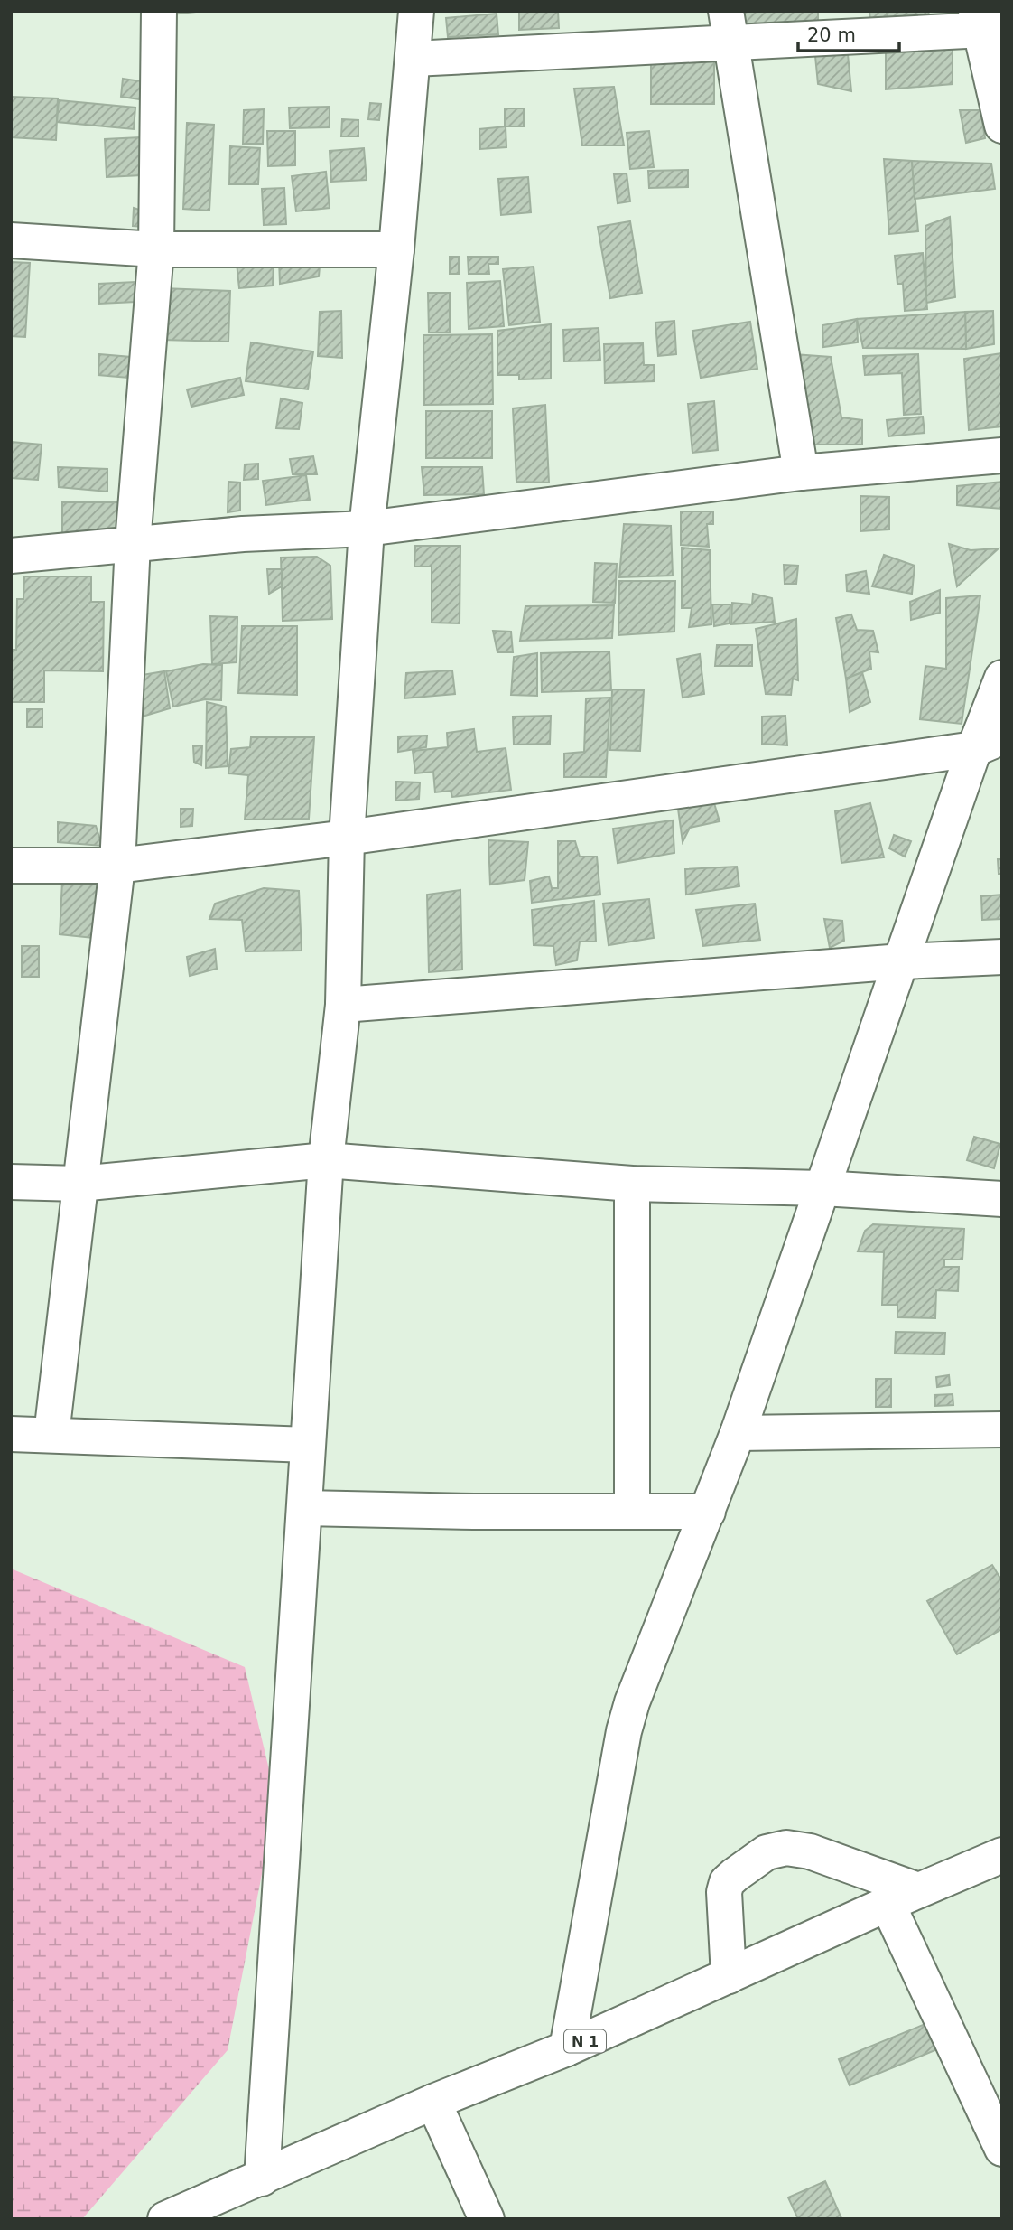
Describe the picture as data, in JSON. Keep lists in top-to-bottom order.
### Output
{
  "streets": {
    "main road": ["N 1"]
  },
  "scale_bar": "20 m"
}
